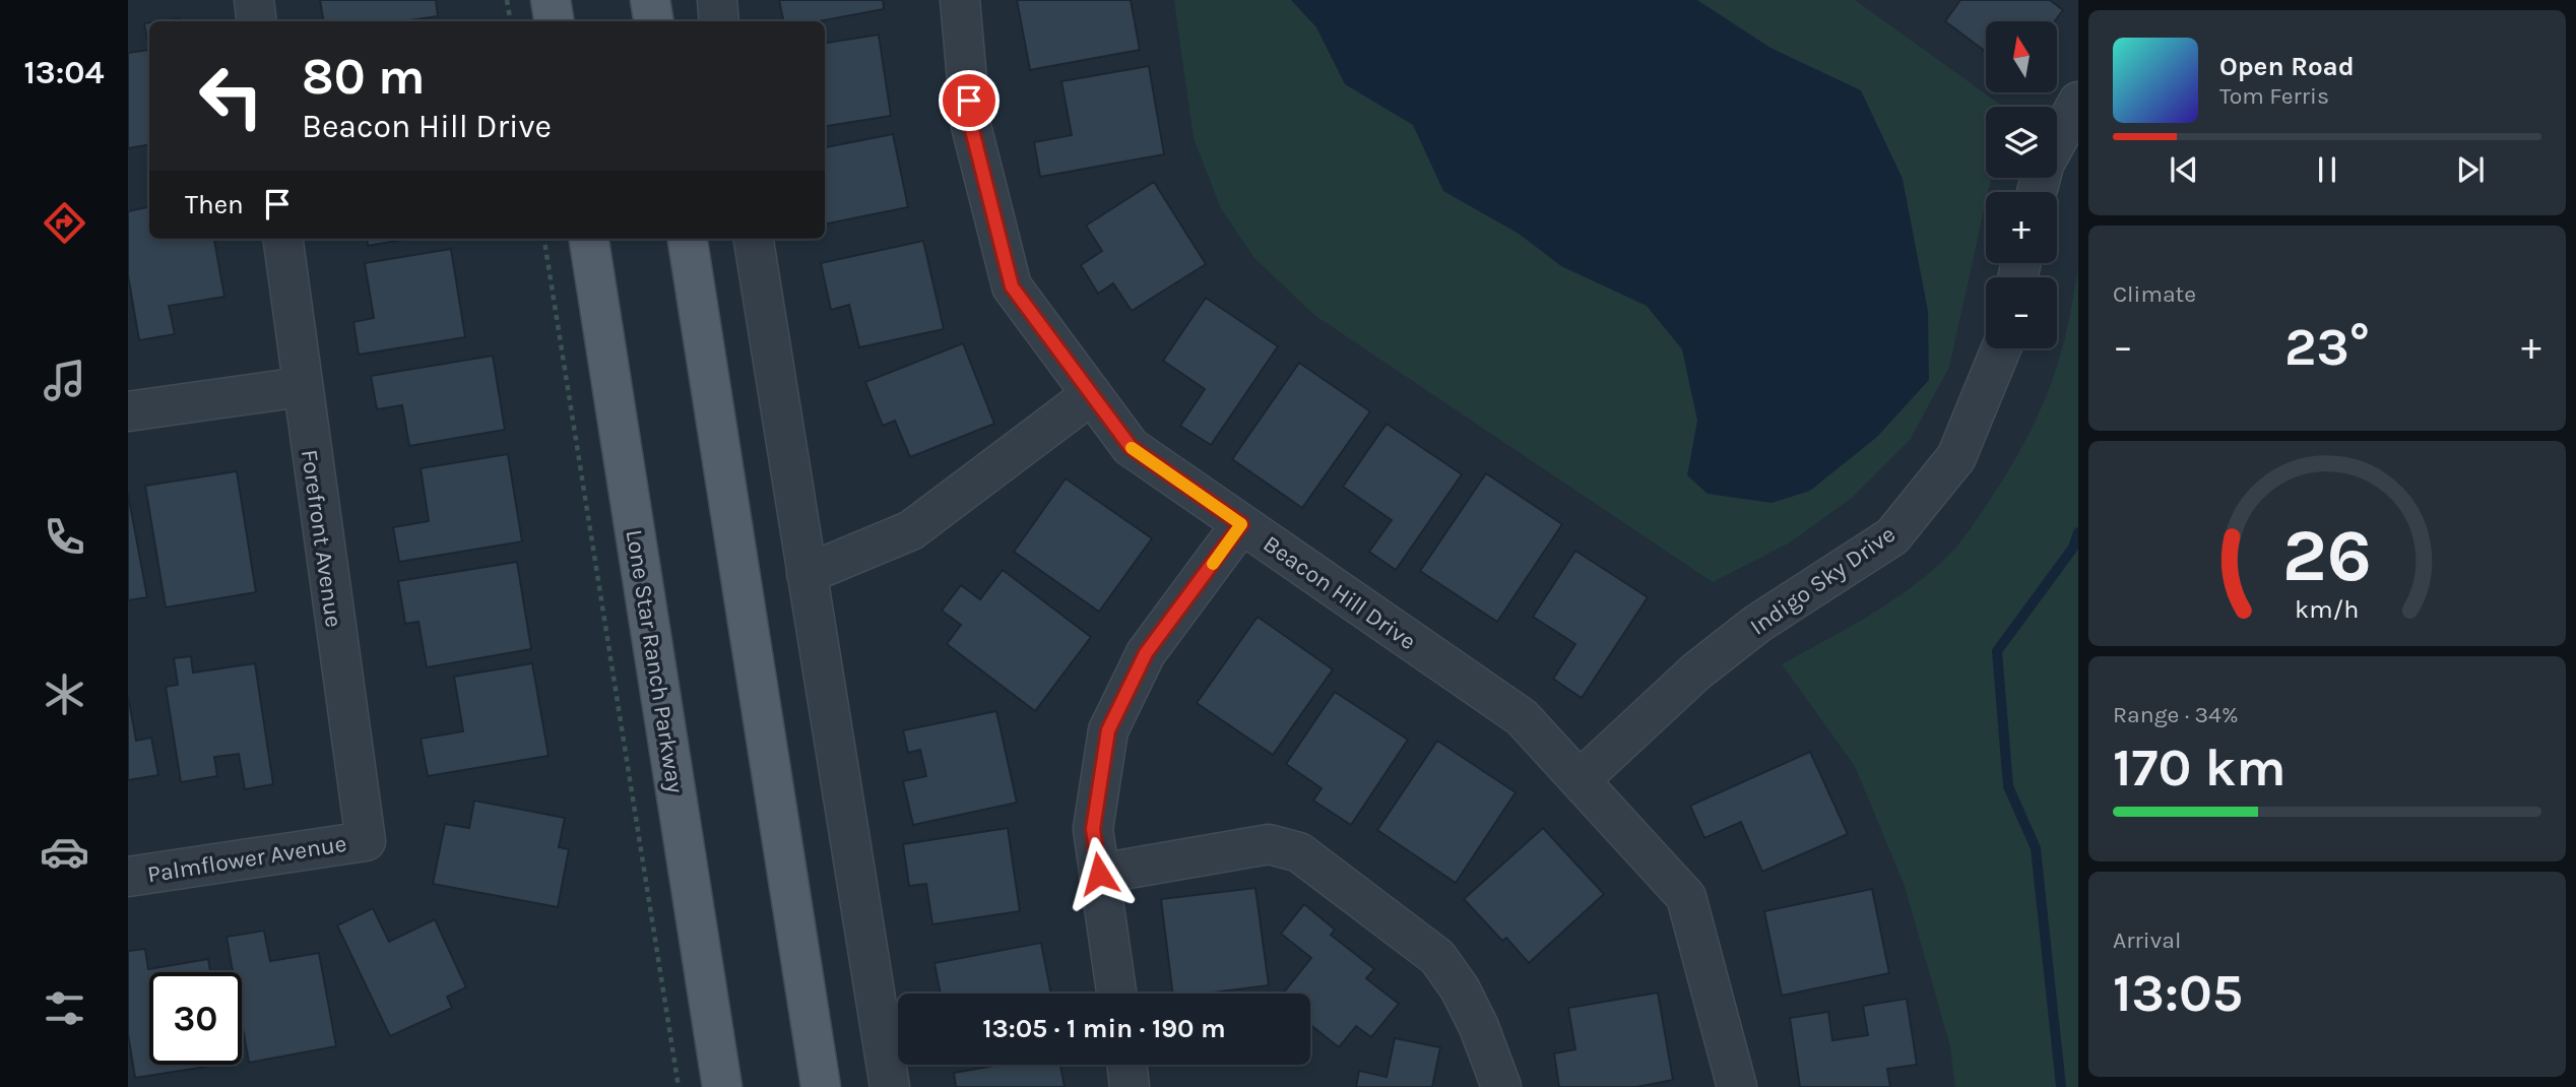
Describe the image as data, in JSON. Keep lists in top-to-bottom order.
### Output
{
  "streets": {
    "main road": ["Lone Star Ranch Parkway"],
    "street": [
      "Forefront Avenue",
      "Indigo Sky Drive",
      "Beacon Hill Drive",
      "Palmflower Avenue"
    ]
  },
  "crossings": [
    ["Forefront Avenue", "Palmflower Avenue"],
    ["Indigo Sky Drive", "Beacon Hill Drive"]
  ],
  "north": "top",
  "page": {
    "tabs": "13:04",
    "map_buttons": ["+", "−"],
    "turn": ["80 m", "Beacon Hill Drive"],
    "song": ["Open Road", "Tom Ferris"],
    "then": "Then",
    "tile": [
      "Climate",
      ["Range · 34%", "170 km"],
      ["Arrival", "13:05"]
    ],
    "heat": ["−", "23°", "+"],
    "limit": "30",
    "trip": "13:05 · 1 min · 190 m",
    "gauge": ["26", "km/h"]
  }
}
